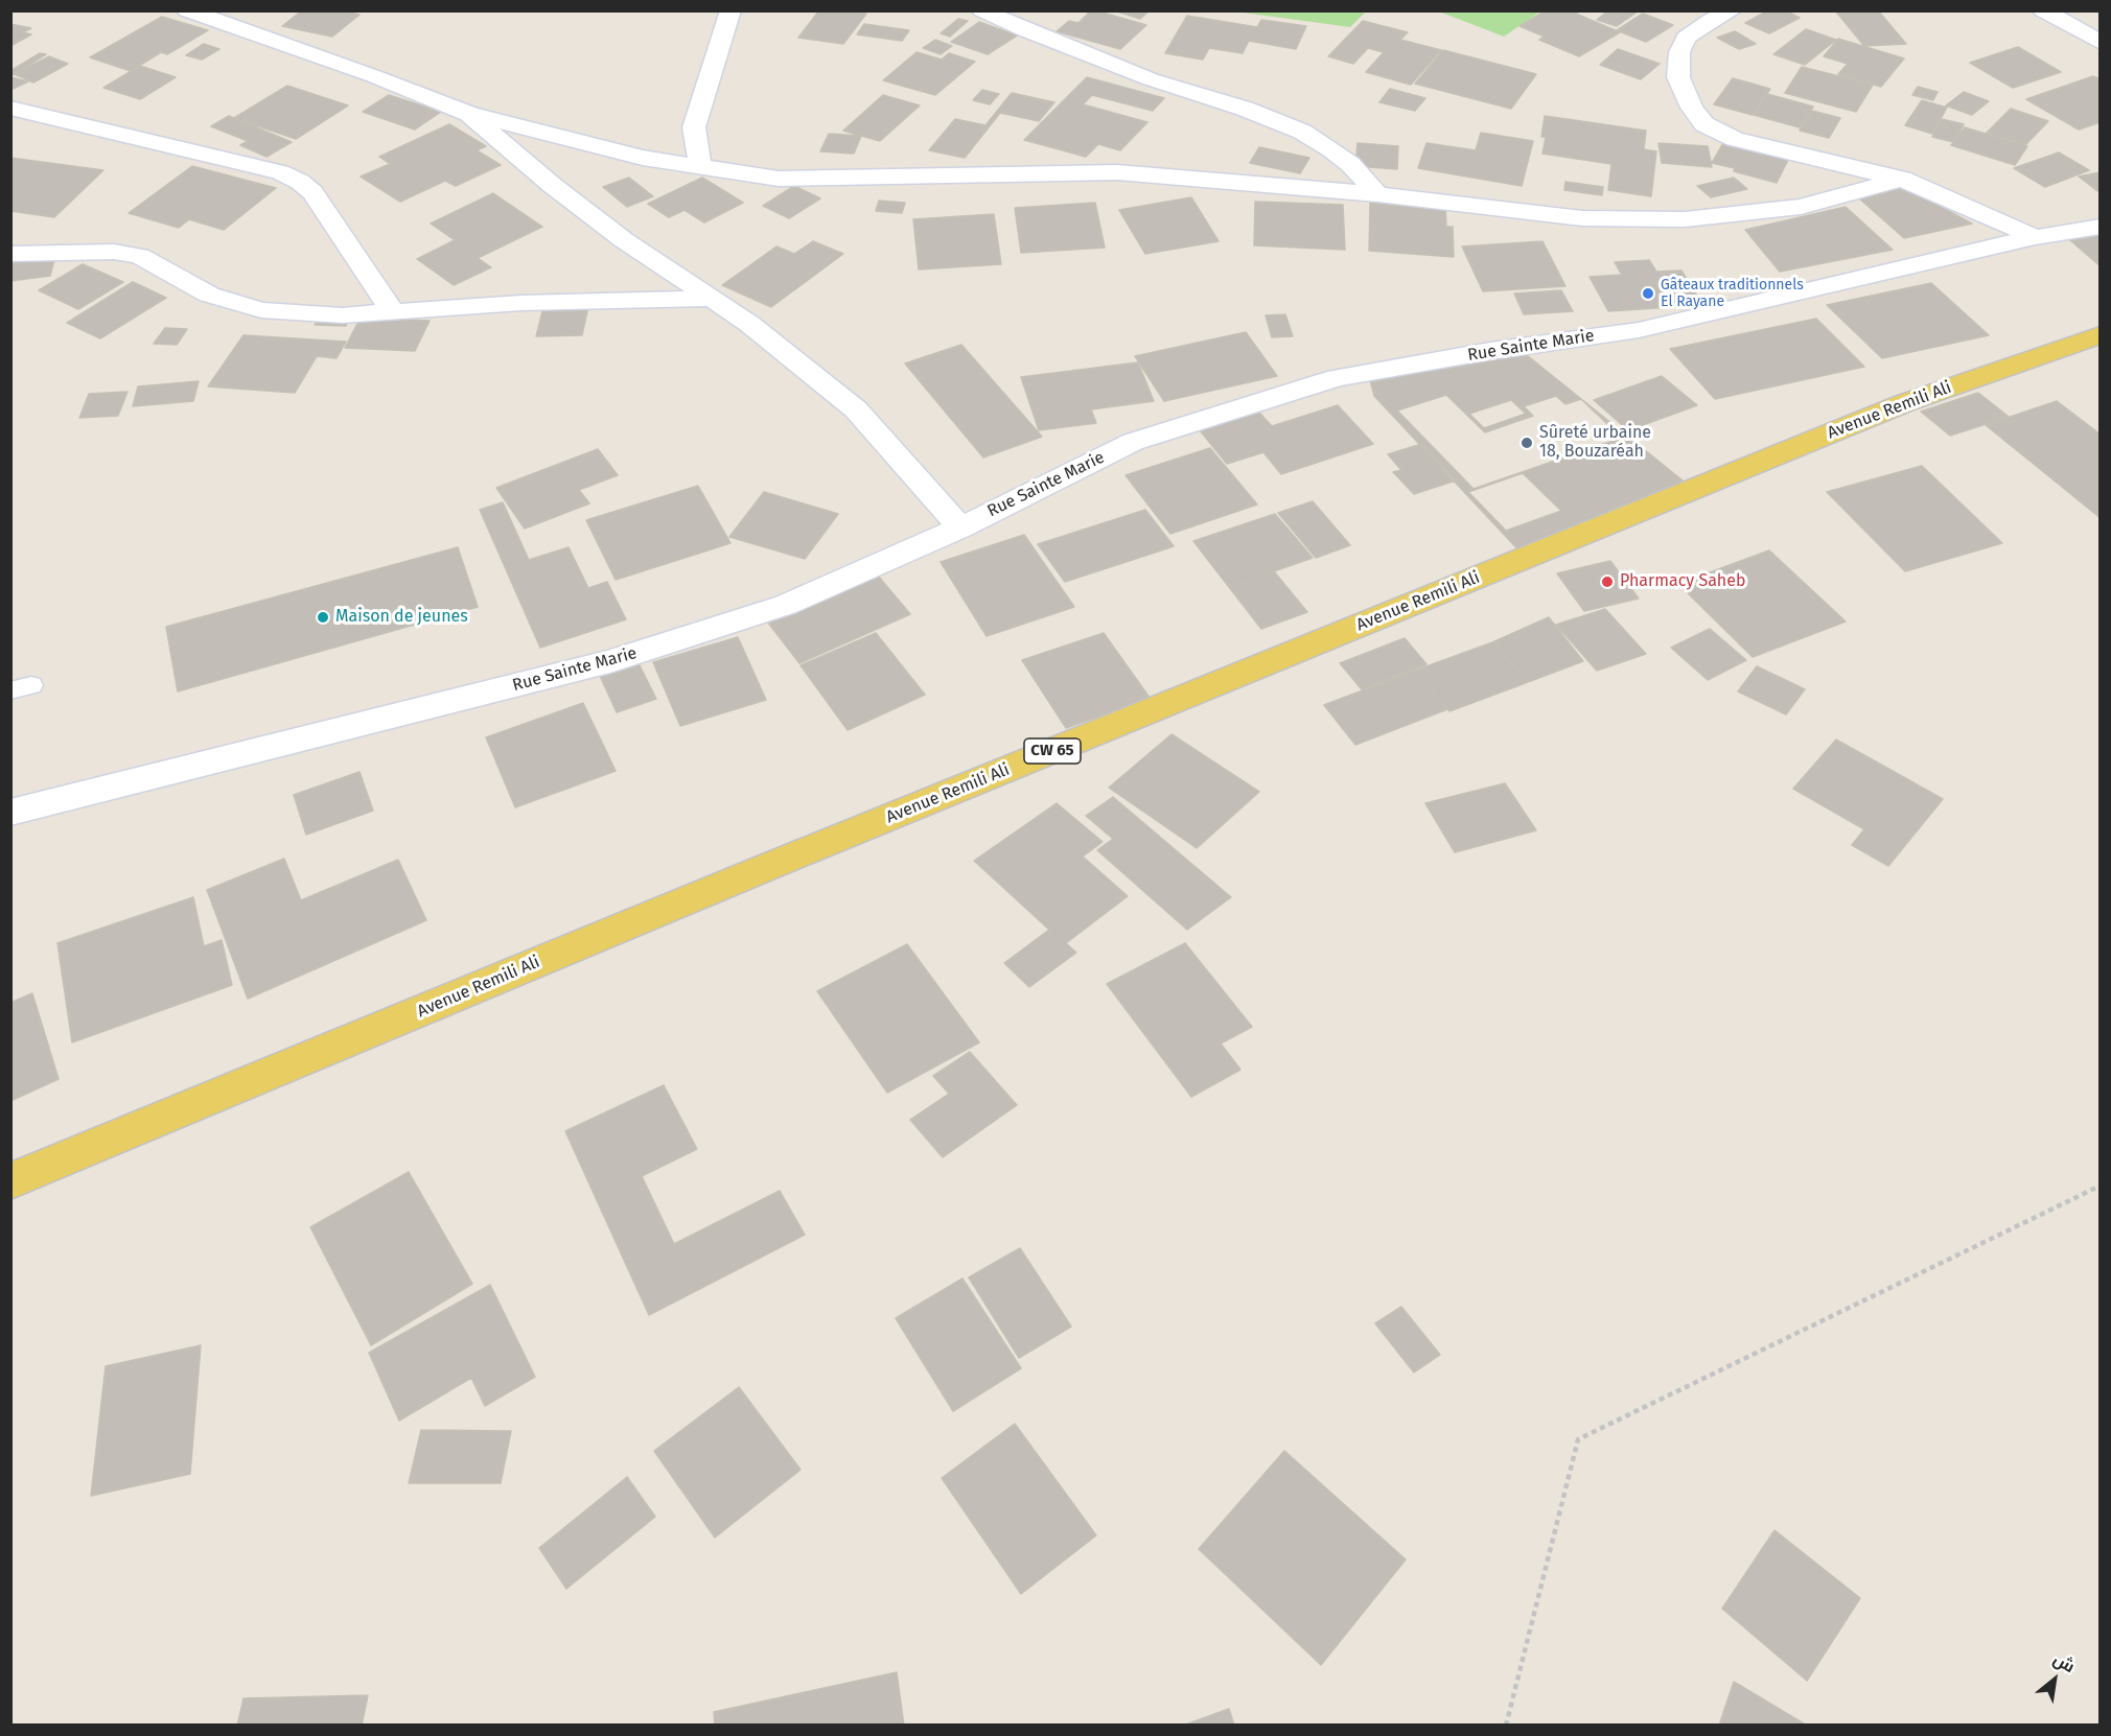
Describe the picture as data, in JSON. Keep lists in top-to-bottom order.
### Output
{
  "streets": {
    "main road": ["Avenue Remili Ali", "CW 65"],
    "street": ["Rue Sainte Marie"]
  },
  "places": [
    "Gâteaux traditionnels El Rayane",
    "Sûreté urbaine 18, Bouzaréah",
    "Pharmacy Saheb",
    "Maison de jeunes"
  ],
  "north": "top right"
}
